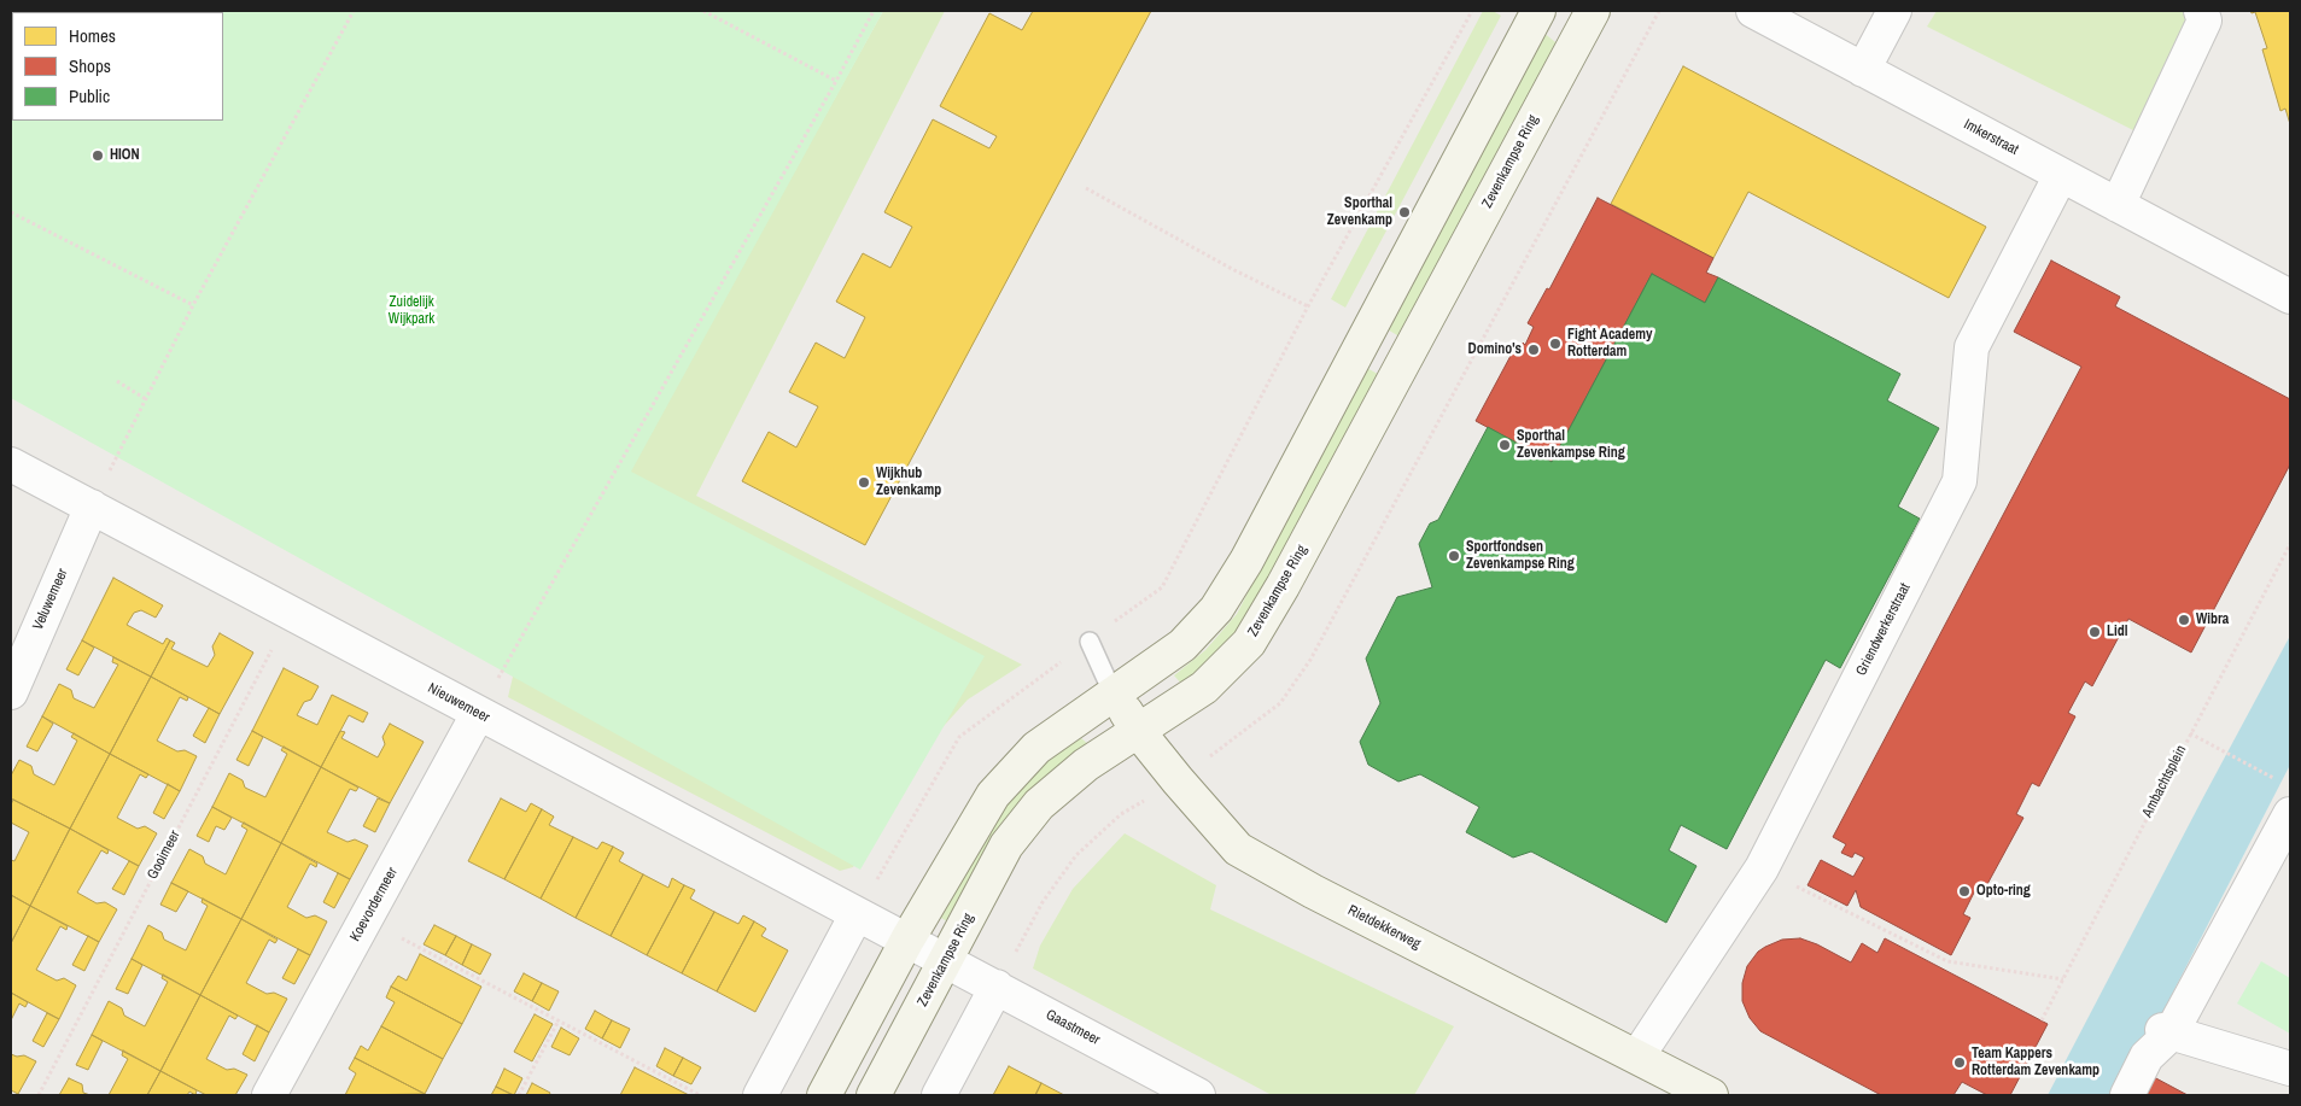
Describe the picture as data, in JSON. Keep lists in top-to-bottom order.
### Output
{
  "streets": {
    "main road": ["Zevenkampse Ring", "Rietdekkerweg"],
    "street": [
      "Imkerstraat",
      "Veluwemeer",
      "Griendwerkerstraat",
      "Nieuwemeer",
      "Koevordermeer",
      "Gaastmeer"
    ],
    "path": ["Ambachtsplein", "Gooimeer"]
  },
  "crossings": [
    ["Imkerstraat", "Griendwerkerstraat"],
    ["Zevenkampse Ring", "Nieuwemeer"],
    ["Zevenkampse Ring", "Rietdekkerweg"],
    ["Zevenkampse Ring", "Gaastmeer"],
    ["Veluwemeer", "Nieuwemeer"],
    ["Griendwerkerstraat", "Rietdekkerweg"],
    ["Nieuwemeer", "Gooimeer"],
    ["Nieuwemeer", "Koevordermeer"],
    ["Nieuwemeer", "Gaastmeer"]
  ],
  "parks": ["Zuidelijk Wijkpark"],
  "places": [
    "HION",
    "Sporthal Zevenkamp",
    "Fight Academy Rotterdam",
    "Domino's",
    "Sporthal Zevenkampse Ring",
    "Wijkhub Zevenkamp",
    "Sportfondsen Zevenkampse Ring",
    "Wibra",
    "Lidl",
    "Opto-ring",
    "Team Kappers Rotterdam Zevenkamp"
  ],
  "legend": ["Homes", "Shops", "Public"]
}
